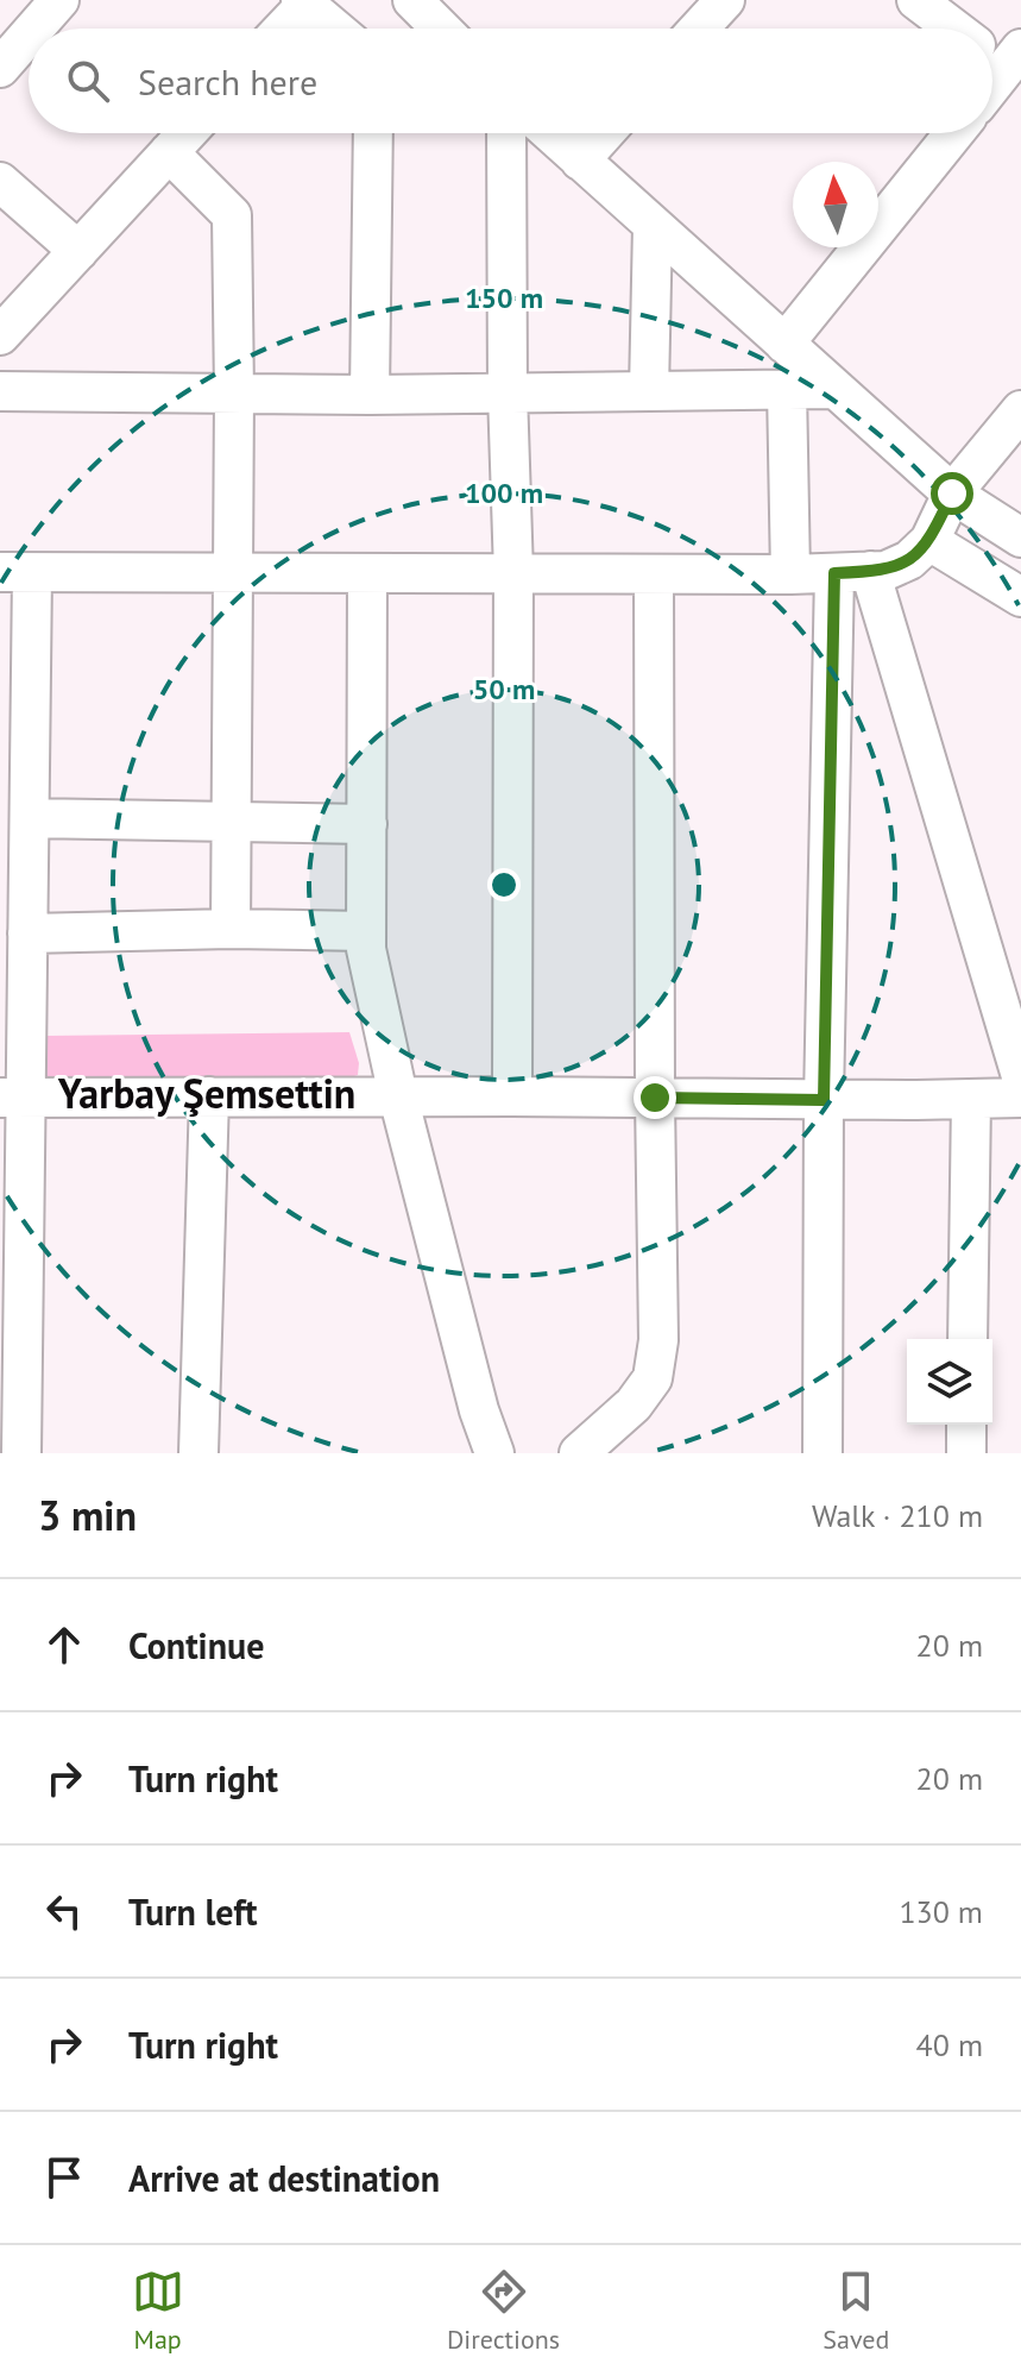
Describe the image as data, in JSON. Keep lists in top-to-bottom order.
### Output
{
  "districts": ["Yarbay Şemsettin"],
  "north": "top",
  "page": {
    "search": "Search here",
    "heading": ["3 min", "Walk · 210 m"],
    "list": [
      ["Continue", "20 m"],
      ["Turn right", "20 m"],
      ["Turn left", "130 m"],
      ["Turn right", "40 m"],
      "Arrive at destination"
    ],
    "nav": ["Map", "Directions", "Saved"]
  },
  "rings": ["150 m", "100 m", "50 m"]
}
